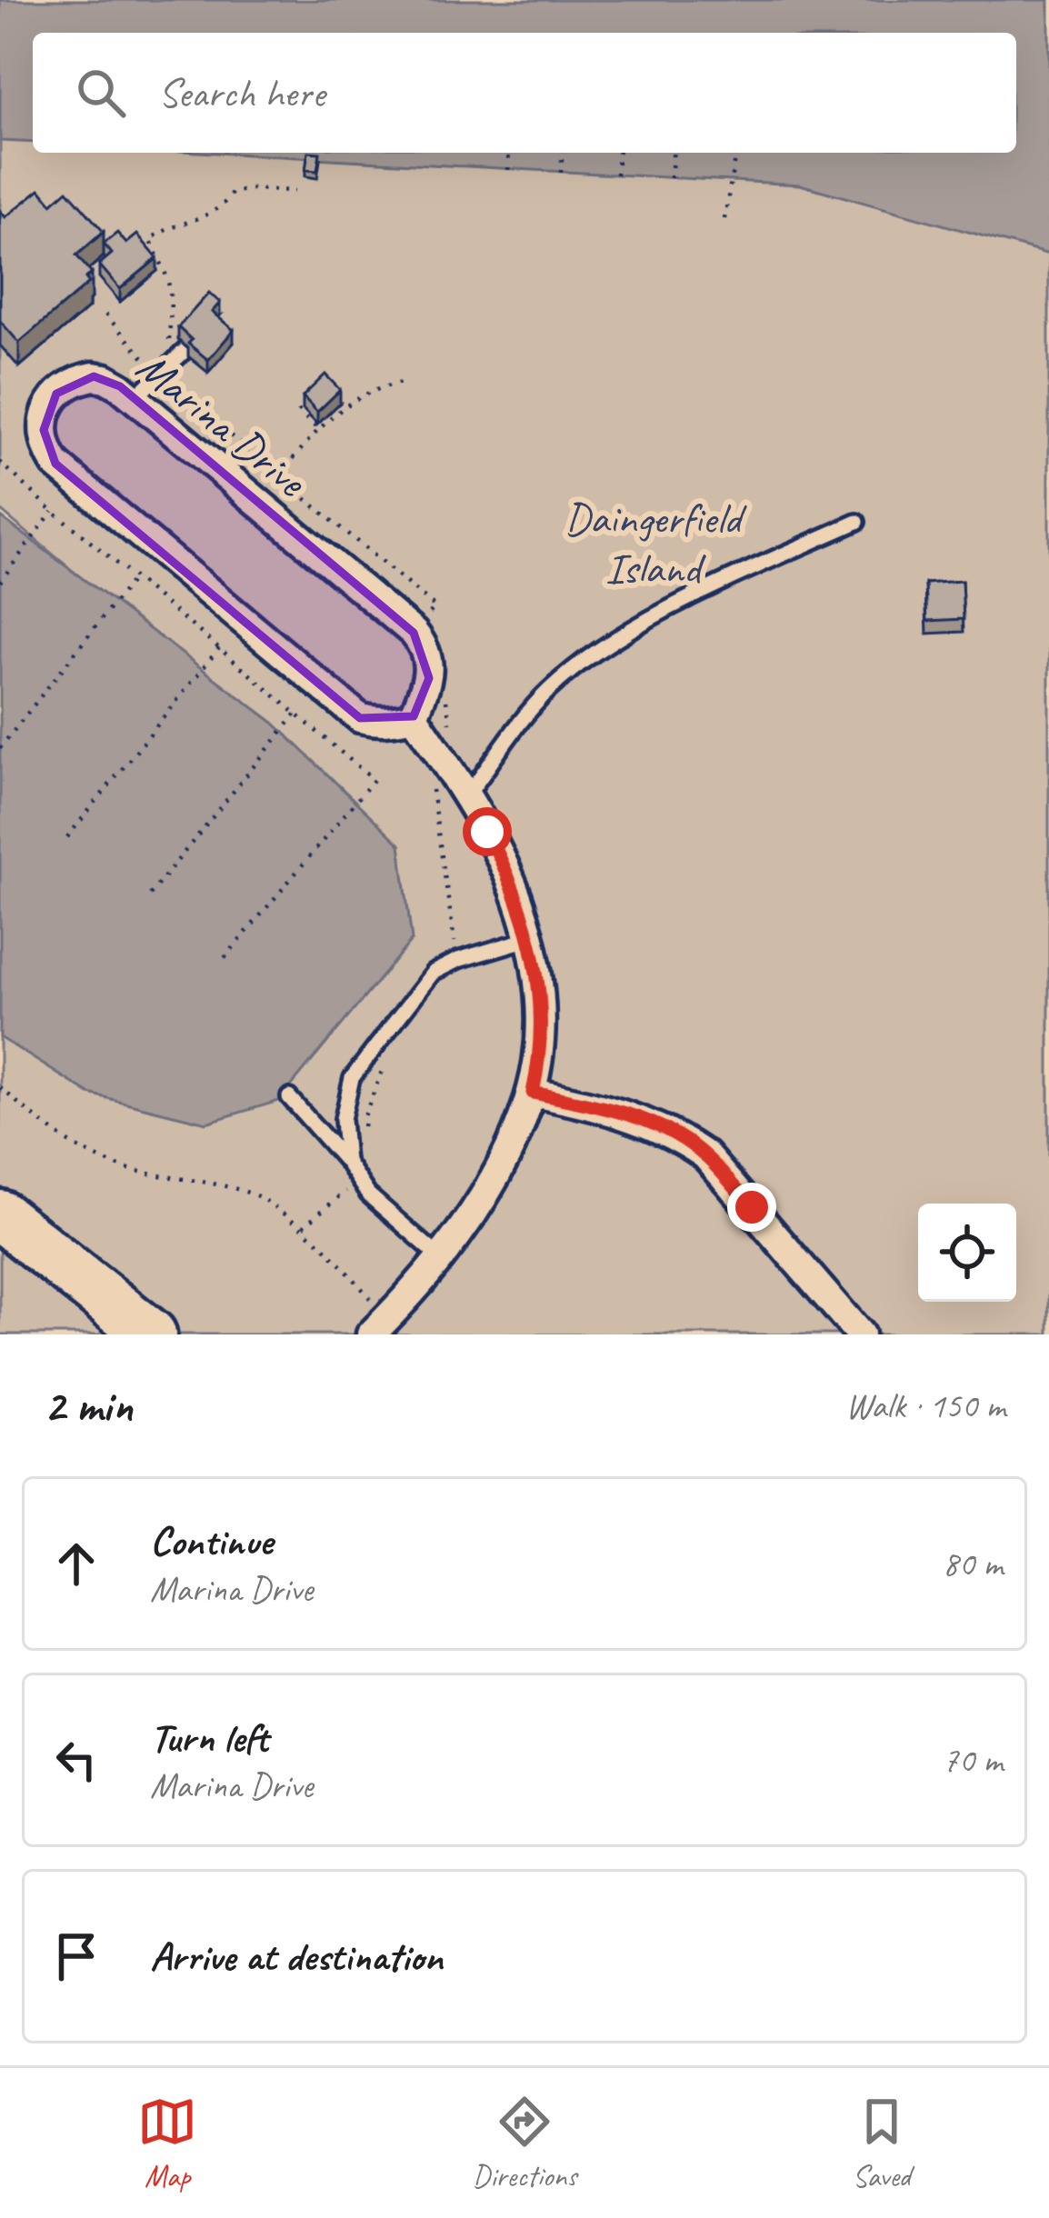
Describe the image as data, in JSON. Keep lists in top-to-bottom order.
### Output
{
  "streets": {
    "street": ["Marina Drive"]
  },
  "parks": ["Daingerfield Island"],
  "page": {
    "search": "Search here",
    "heading": ["2 min", "Walk · 150 m"],
    "list": [
      ["Continue", "Marina Drive", "80 m"],
      ["Turn left", "Marina Drive", "70 m"],
      "Arrive at destination"
    ],
    "nav": ["Map", "Directions", "Saved"]
  }
}
